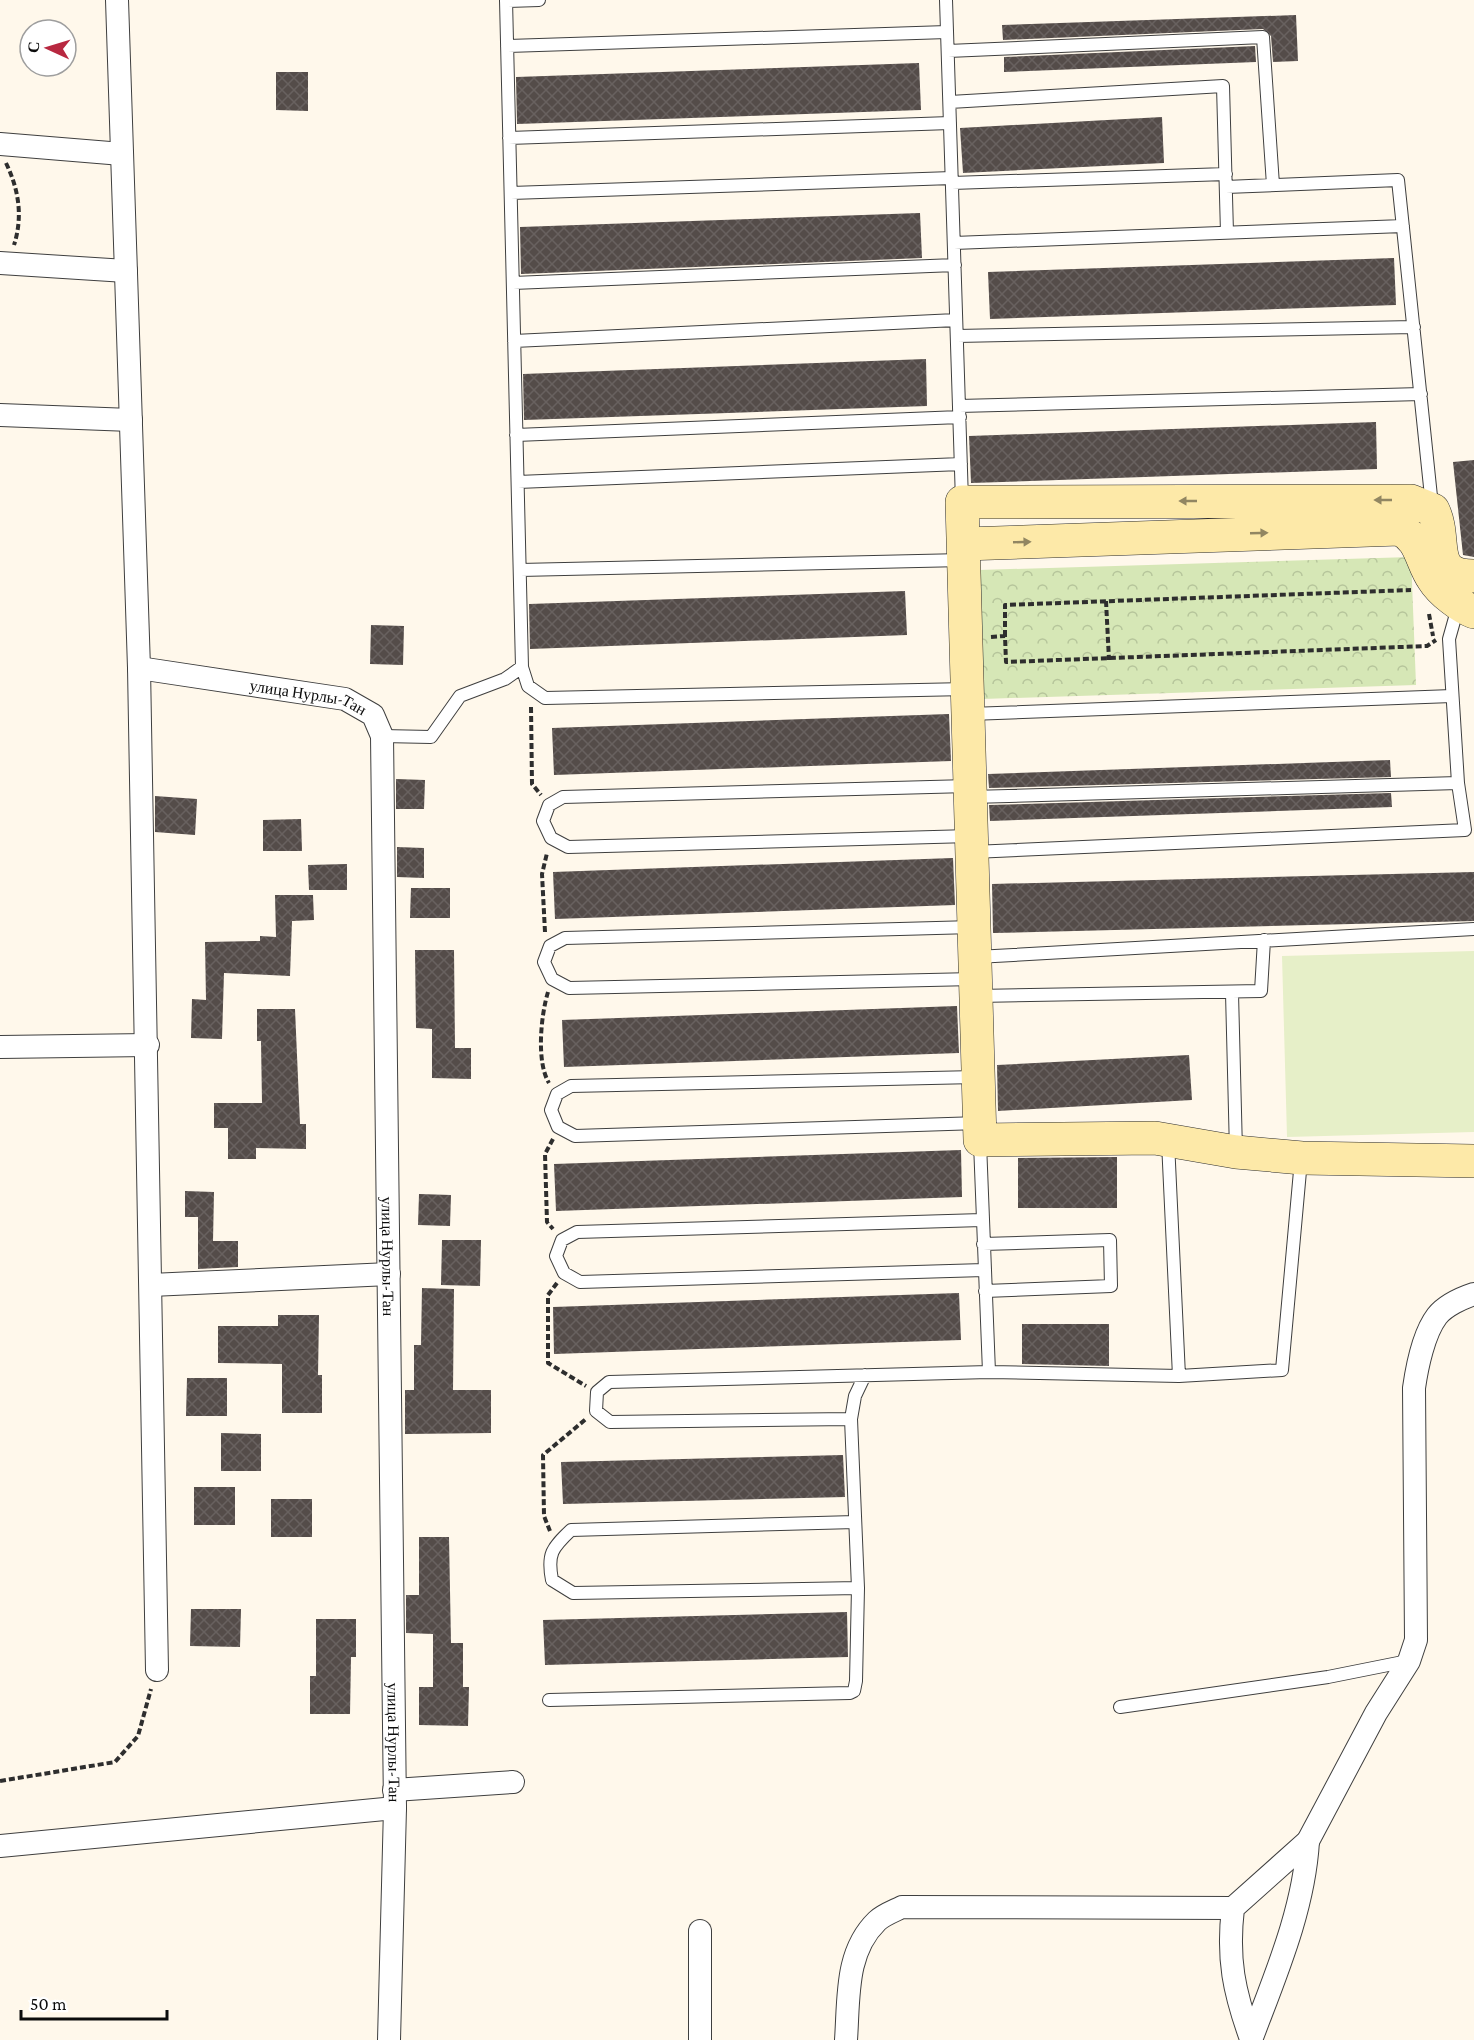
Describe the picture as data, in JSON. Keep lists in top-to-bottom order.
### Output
{
  "streets": {
    "street": ["улица Нурлы-Тан"]
  },
  "scale_bar": "50 m",
  "north": "left"
}
